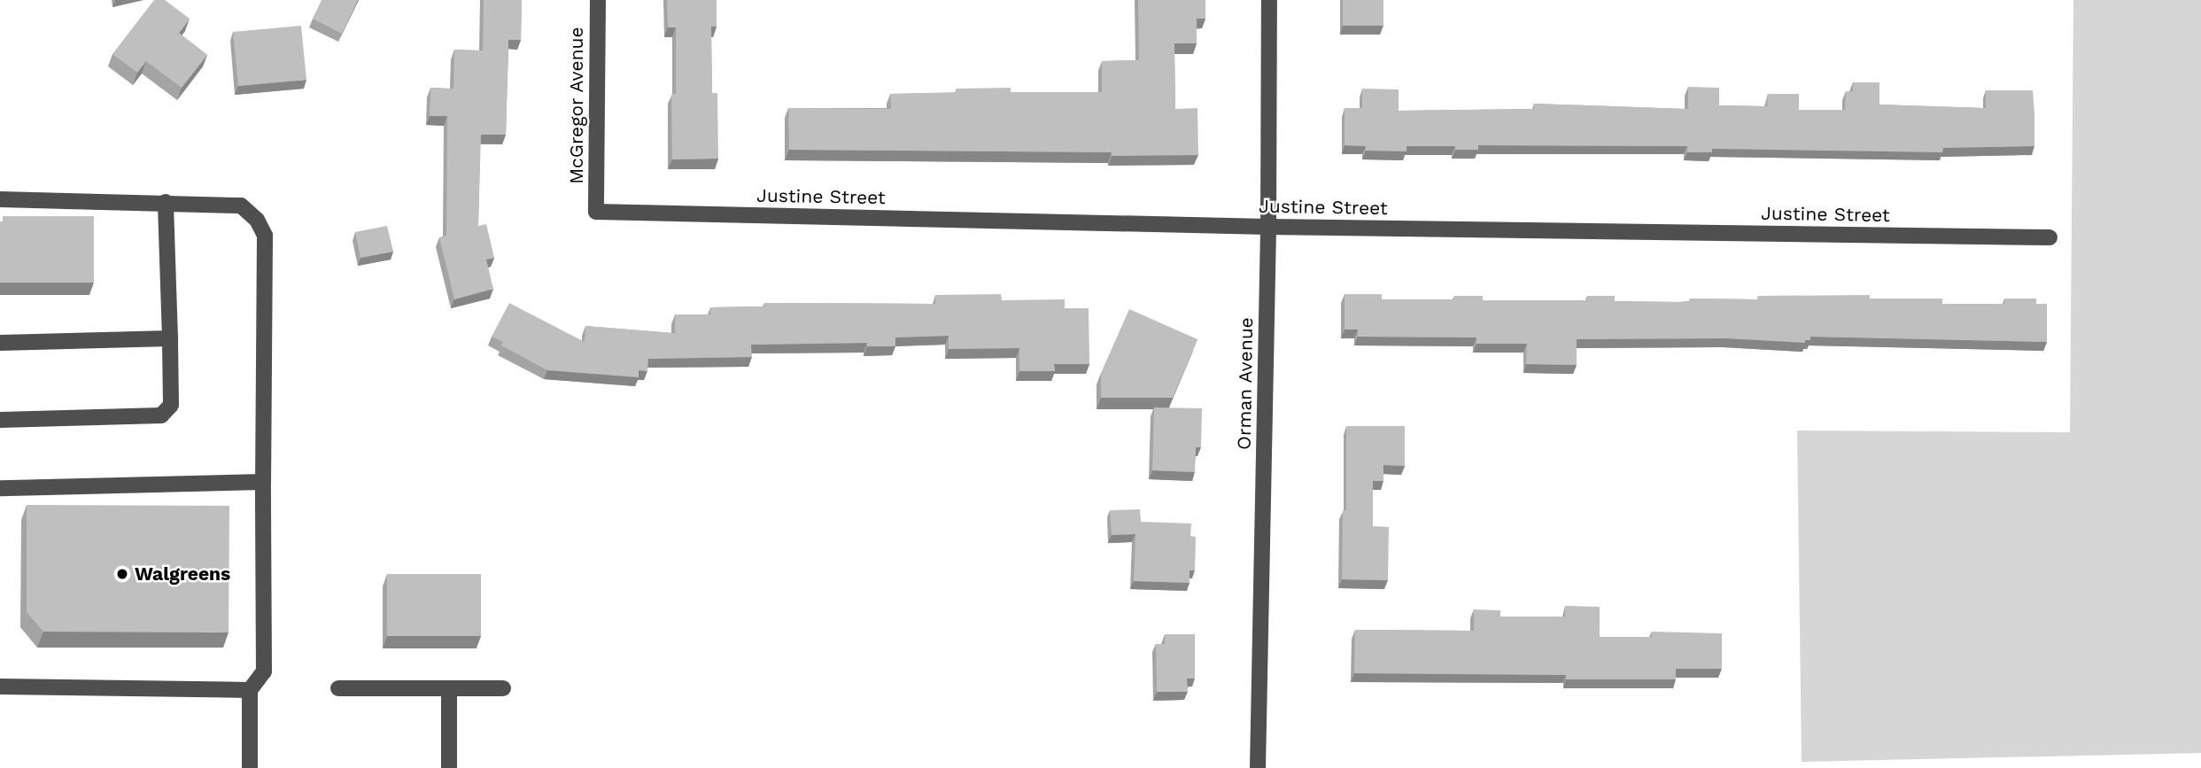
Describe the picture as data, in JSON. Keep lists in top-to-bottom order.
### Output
{
  "streets": {
    "street": ["McGregor Avenue", "Justine Street", "Orman Avenue"]
  },
  "crossings": [
    ["McGregor Avenue", "Justine Street"],
    ["Justine Street", "Orman Avenue"]
  ],
  "places": ["Walgreens"]
}
